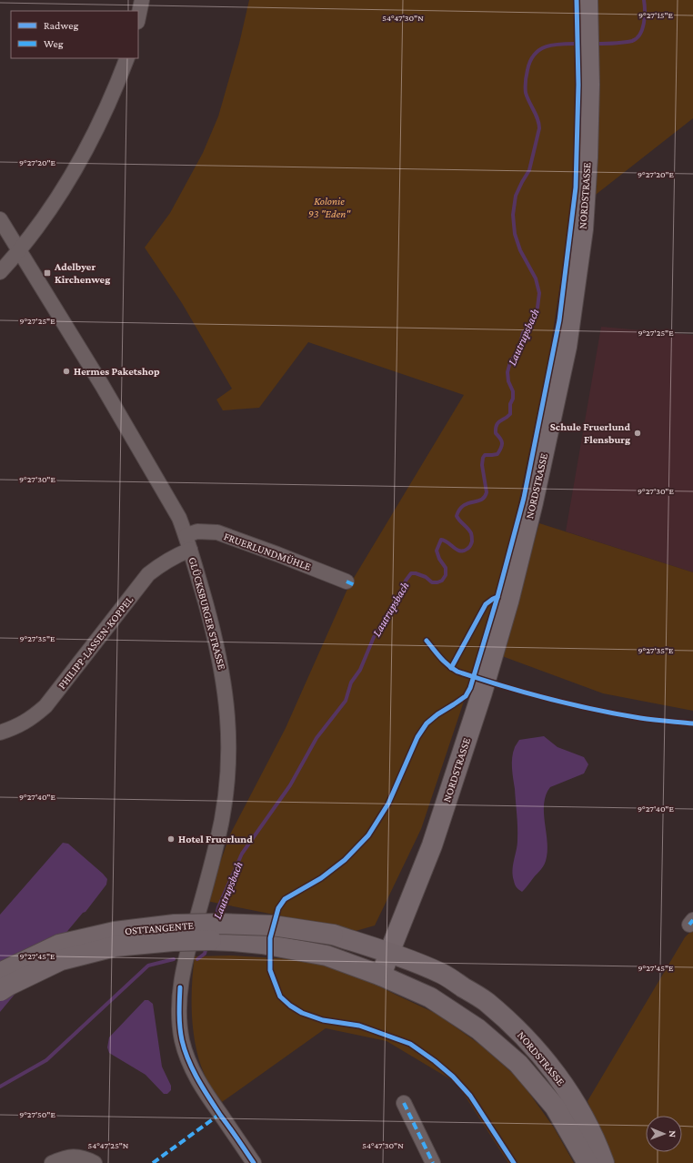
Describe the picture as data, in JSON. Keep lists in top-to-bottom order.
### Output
{
  "streets": {
    "main road": ["NORDSTRASSE", "OSTTANGENTE"],
    "street": ["FRUERLUNDMÜHLE", "GLÜCKSBURGER STRASSE", "PHILIPP-LASSEN-KOPPEL"]
  },
  "crossings": [
    ["NORDSTRASSE", "OSTTANGENTE"],
    ["FRUERLUNDMÜHLE", "GLÜCKSBURGER STRASSE"],
    ["GLÜCKSBURGER STRASSE", "PHILIPP-LASSEN-KOPPEL"]
  ],
  "water": ["Lautrupsbach"],
  "parks": ["Kolonie 93 \"Eden\""],
  "places": {
    "transit": ["Adelbyer Kirchenweg"],
    "other": ["Hermes Paketshop", "Schule Fruerlund Flensburg", "Hotel Fruerlund"]
  },
  "legend": ["Radweg", "Weg"],
  "north": "right",
  "coordinates": [
    "9°27'15\"E",
    "54°47'30\"N",
    "9°27'20\"E",
    "9°27'25\"E",
    "9°27'30\"E",
    "9°27'35\"E",
    "9°27'40\"E",
    "9°27'45\"E",
    "9°27'50\"E",
    "54°47'25\"N"
  ]
}
